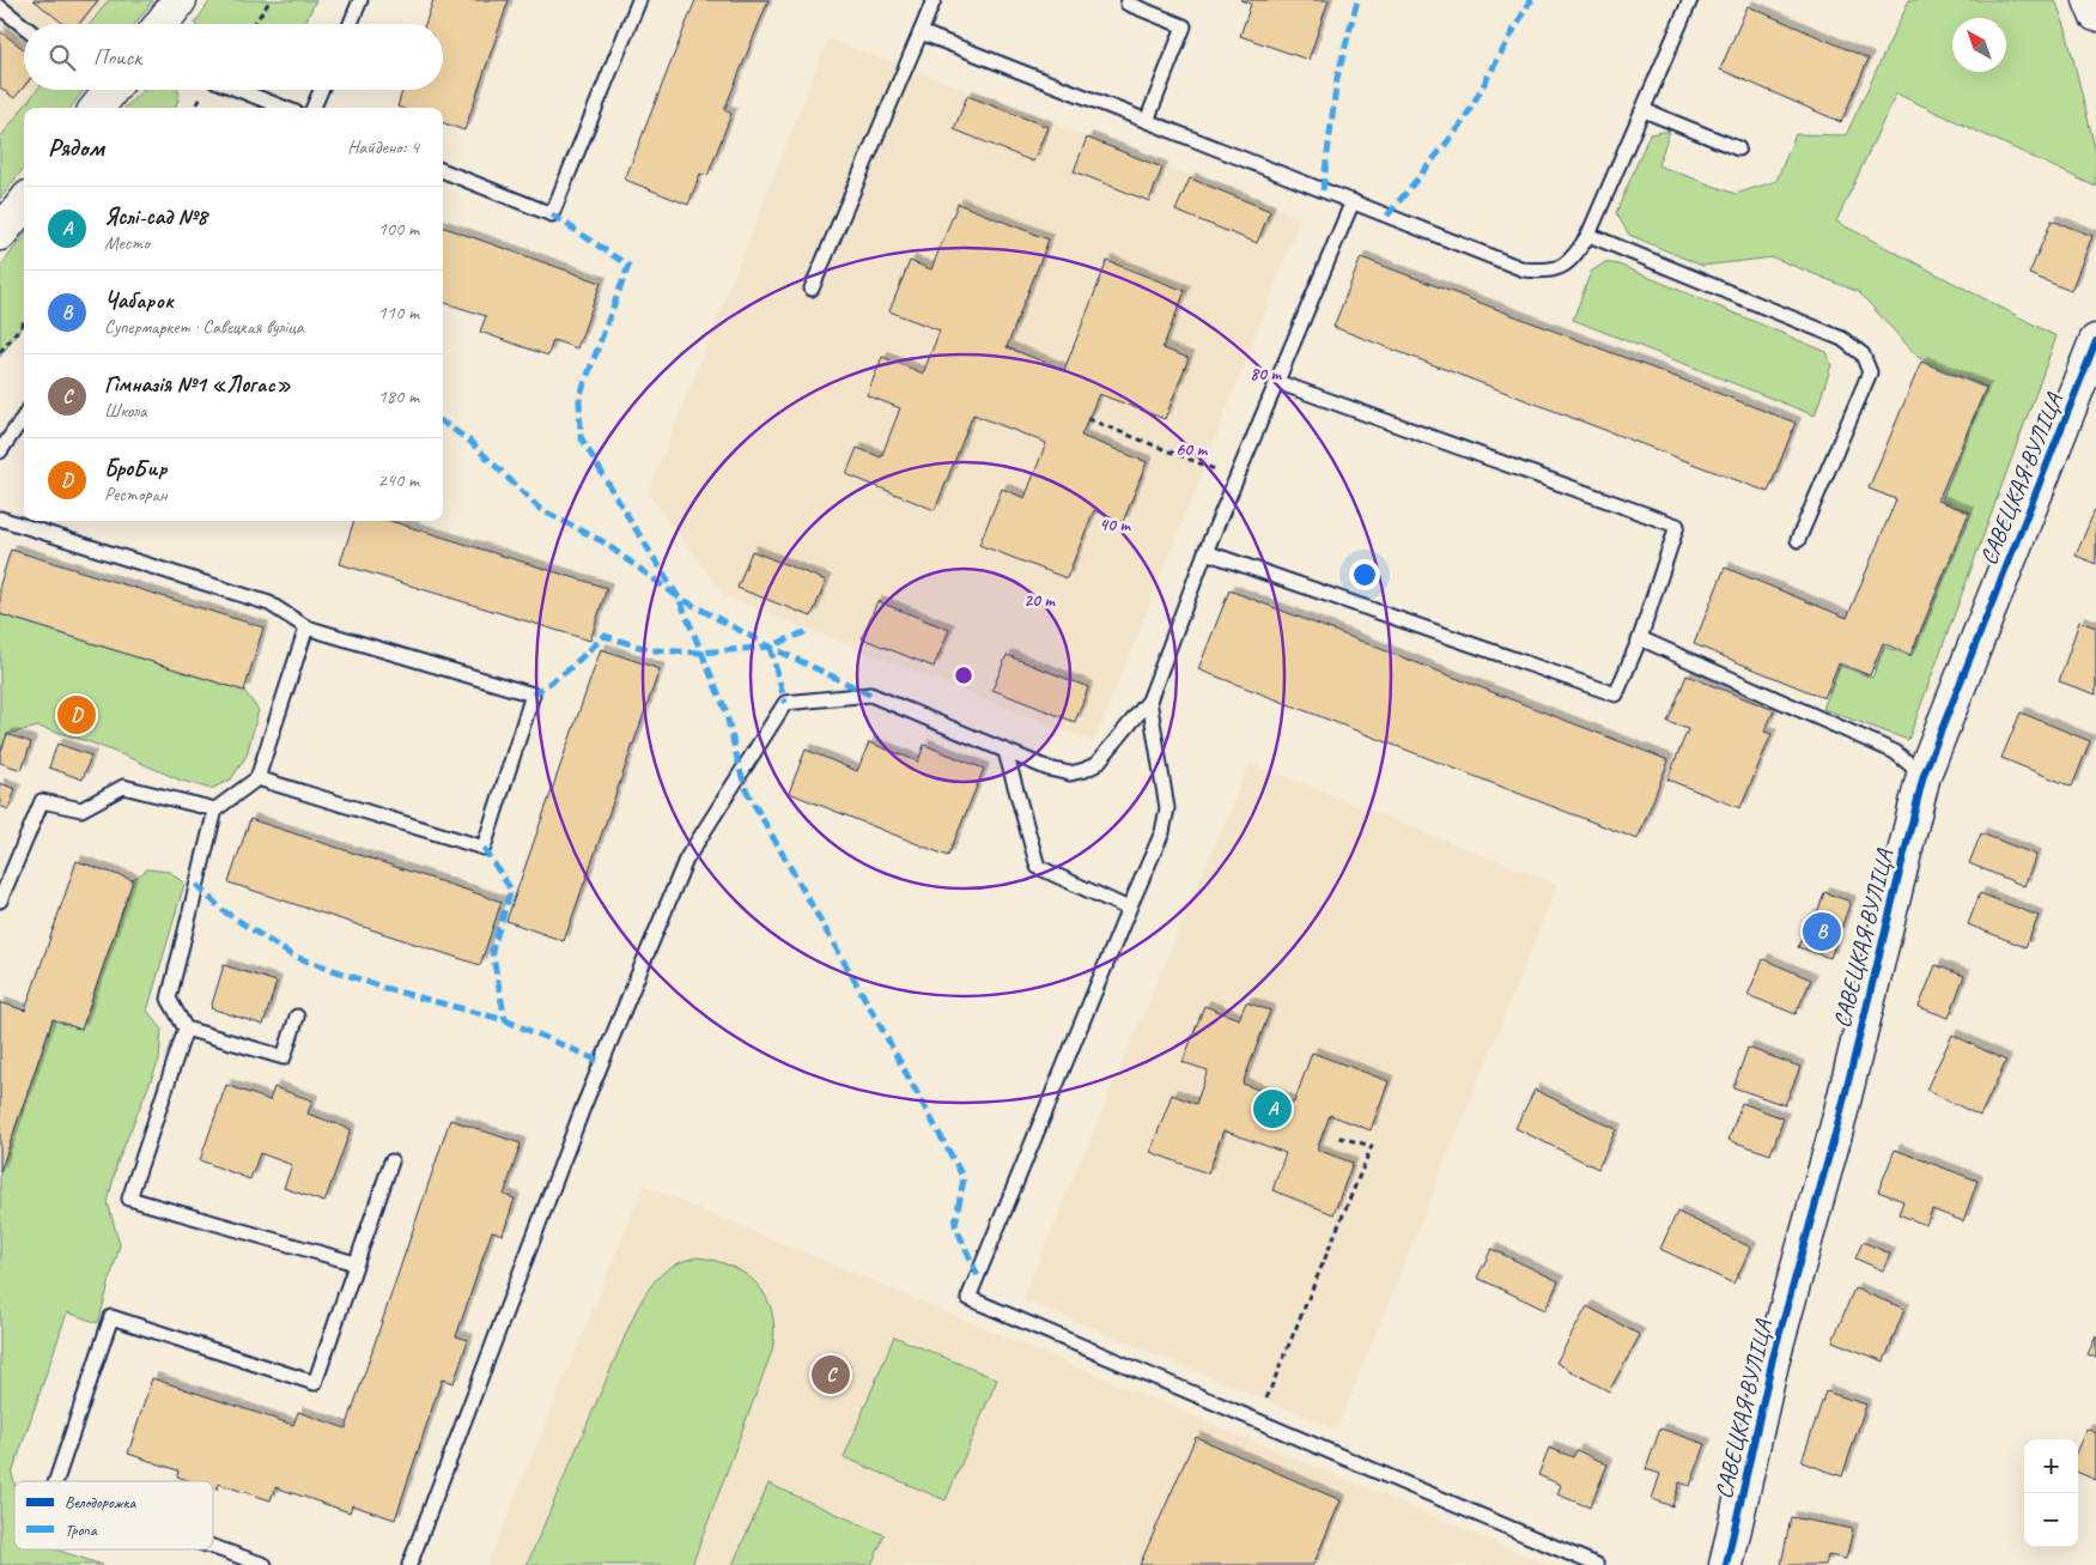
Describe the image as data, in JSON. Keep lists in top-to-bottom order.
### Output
{
  "streets": {
    "street": ["САВЕЦКАЯ ВУЛІЦА"]
  },
  "legend": ["Велодорожка", "Тропа"],
  "north": "top left",
  "page": {
    "search": "Поиск",
    "heading": ["Рядом", "Найдено: 4"],
    "list": [
      {
        "mark": "A",
        "name": "Яслі-сад №8",
        "note": "Место",
        "value": "100 m"
      },
      {
        "mark": "B",
        "name": "Чабарок",
        "note": "Супермаркет · Савецкая вуліца",
        "value": "110 m"
      },
      {
        "mark": "C",
        "name": "Гімназія №1 «Логас»",
        "note": "Школа",
        "value": "180 m"
      },
      {
        "mark": "D",
        "name": "БроБир",
        "note": "Ресторан",
        "value": "240 m"
      }
    ],
    "pins": [
      "D",
      "B",
      "A",
      "C"
    ],
    "map_buttons": ["+", "−"]
  },
  "rings": [
    "80 m",
    "60 m",
    "40 m",
    "20 m"
  ]
}
